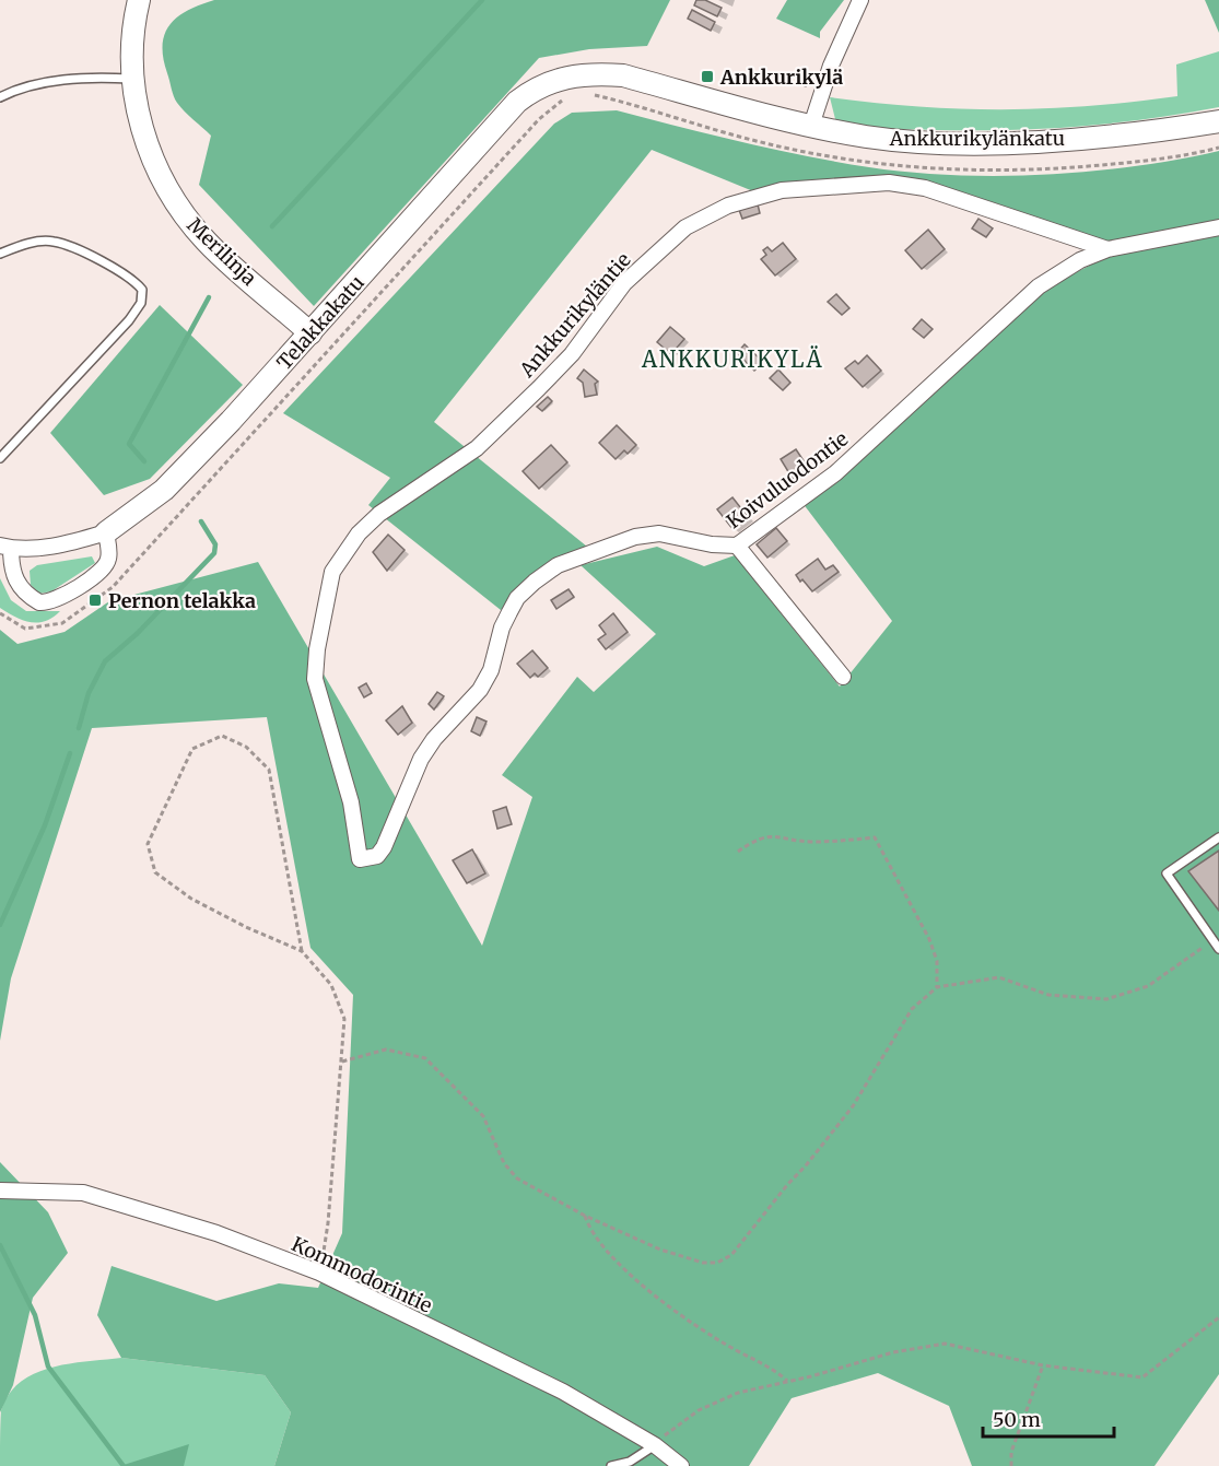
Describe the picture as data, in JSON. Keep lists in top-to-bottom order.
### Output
{
  "streets": {
    "street": [
      "Ankkurikylänkatu",
      "Merilinja",
      "Ankkurikyläntie",
      "Telakkakatu",
      "Koivuluodontie",
      "Kommodorintie"
    ]
  },
  "crossings": [
    ["Ankkurikylänkatu", "Telakkakatu"],
    ["Merilinja", "Telakkakatu"],
    ["Ankkurikyläntie", "Koivuluodontie"]
  ],
  "districts": ["ANKKURIKYLÄ"],
  "places": {
    "transit": ["Ankkurikylä", "Pernon telakka"]
  },
  "scale_bar": "50 m"
}
